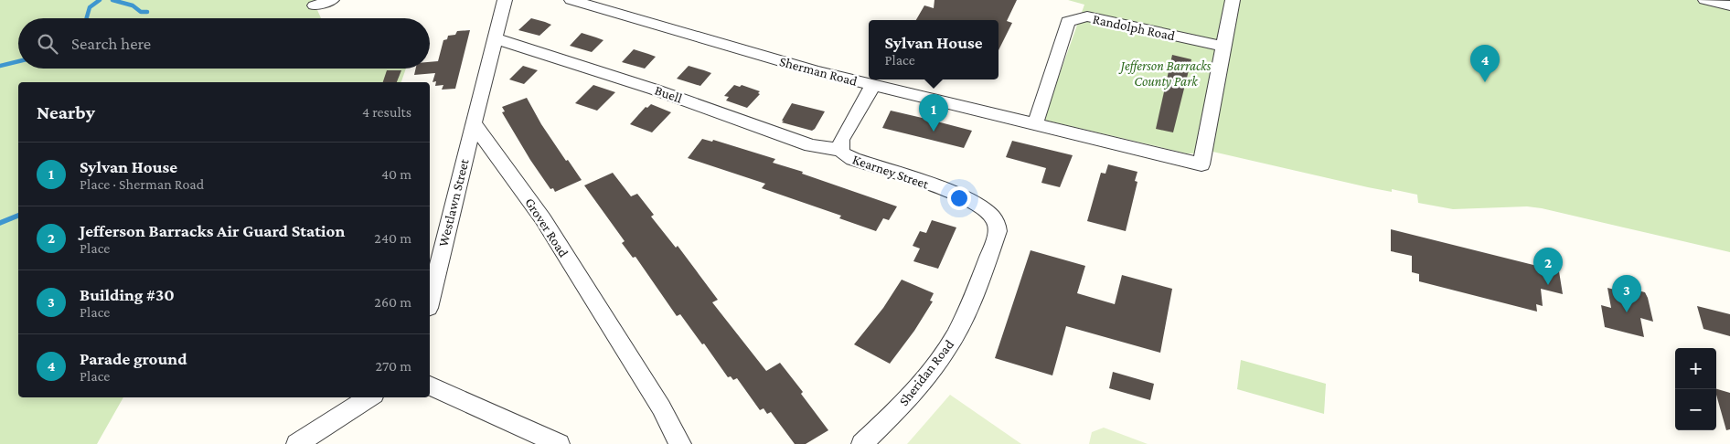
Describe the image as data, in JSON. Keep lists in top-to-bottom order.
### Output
{
  "streets": {
    "street": [
      "Randolph Road",
      "Sherman Road",
      "Buell",
      "Kearney Street",
      "Westlawn Street",
      "Grover Road",
      "Sheridan Road"
    ]
  },
  "crossings": [
    ["Randolph Road", "Sherman Road"],
    ["Buell", "Kearney Street"],
    ["Kearney Street", "Sheridan Road"],
    ["Westlawn Street", "Grover Road"]
  ],
  "parks": ["Jefferson Barracks County Park"],
  "page": {
    "search": "Search here",
    "popup": ["Sylvan House", "Place"],
    "pins": [
      "4",
      "1",
      "2",
      "3"
    ],
    "heading": ["Nearby", "4 results"],
    "list": [
      {
        "mark": "1",
        "name": "Sylvan House",
        "note": "Place · Sherman Road",
        "value": "40 m"
      },
      {
        "mark": "2",
        "name": "Jefferson Barracks Air Guard Station",
        "note": "Place",
        "value": "240 m"
      },
      {
        "mark": "3",
        "name": "Building #30",
        "note": "Place",
        "value": "260 m"
      },
      {
        "mark": "4",
        "name": "Parade ground",
        "note": "Place",
        "value": "270 m"
      }
    ],
    "map_buttons": ["+", "−"]
  }
}
